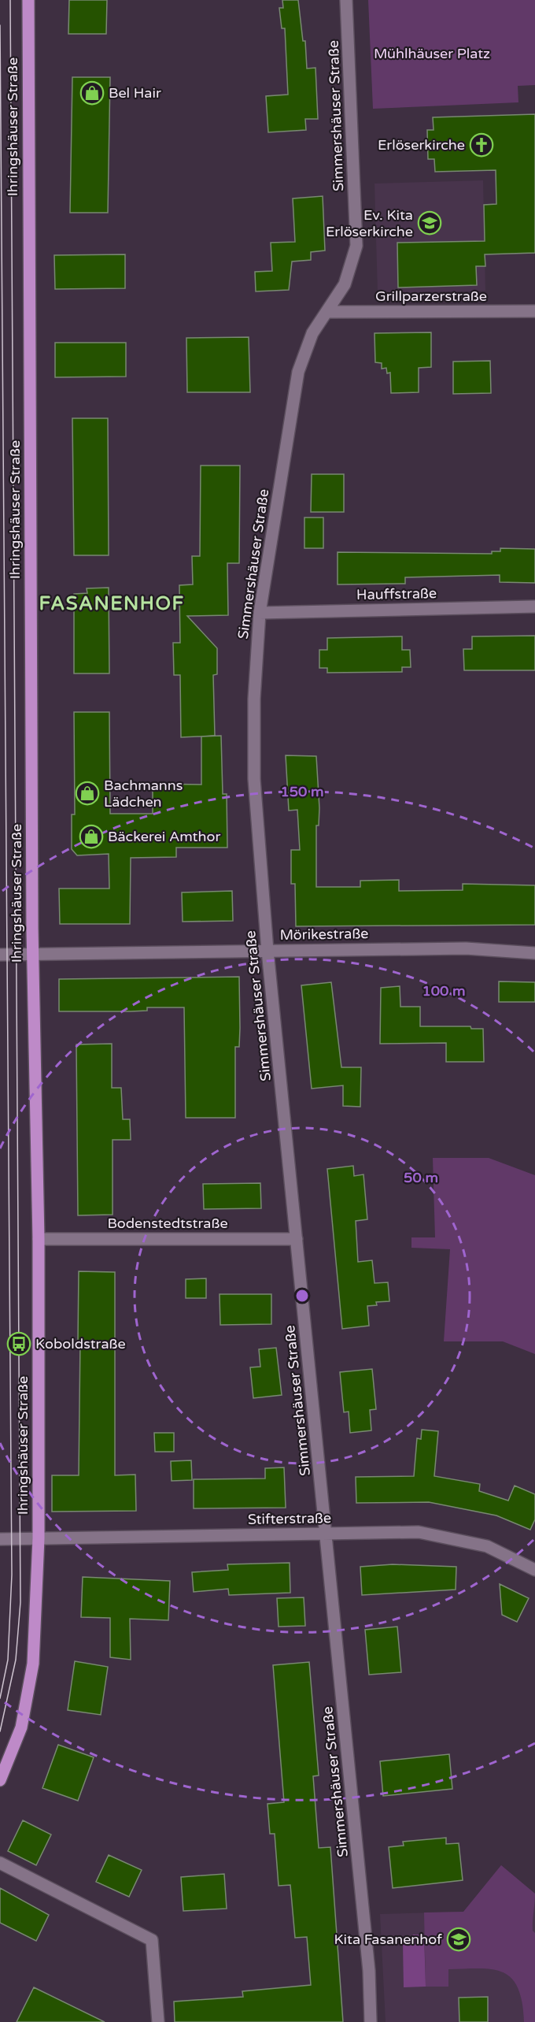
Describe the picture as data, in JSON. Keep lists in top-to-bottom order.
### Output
{
  "streets": {
    "main road": ["Ihringshäuser Straße"],
    "street": [
      "Simmershäuser Straße",
      "Grillparzerstraße",
      "Hauffstraße",
      "Mörikestraße",
      "Bodenstedtstraße",
      "Stifterstraße"
    ]
  },
  "crossings": [
    ["Simmershäuser Straße", "Grillparzerstraße"],
    ["Simmershäuser Straße", "Hauffstraße"],
    ["Simmershäuser Straße", "Mörikestraße"],
    ["Simmershäuser Straße", "Bodenstedtstraße"],
    ["Simmershäuser Straße", "Stifterstraße"],
    ["Ihringshäuser Straße", "Mörikestraße"],
    ["Ihringshäuser Straße", "Bodenstedtstraße"],
    ["Ihringshäuser Straße", "Stifterstraße"]
  ],
  "districts": ["FASANENHOF"],
  "parks": ["Mühlhäuser Platz"],
  "places": {
    "shop": ["Bel Hair", "Bachmanns Lädchen", "Bäckerei Amthor"],
    "church": ["Erlöserkirche"],
    "school or university": ["Ev. Kita Erlöserkirche", "Kita Fasanenhof"],
    "bus stop": ["Koboldstraße"]
  },
  "rings": ["150 m", "100 m", "50 m"]
}
